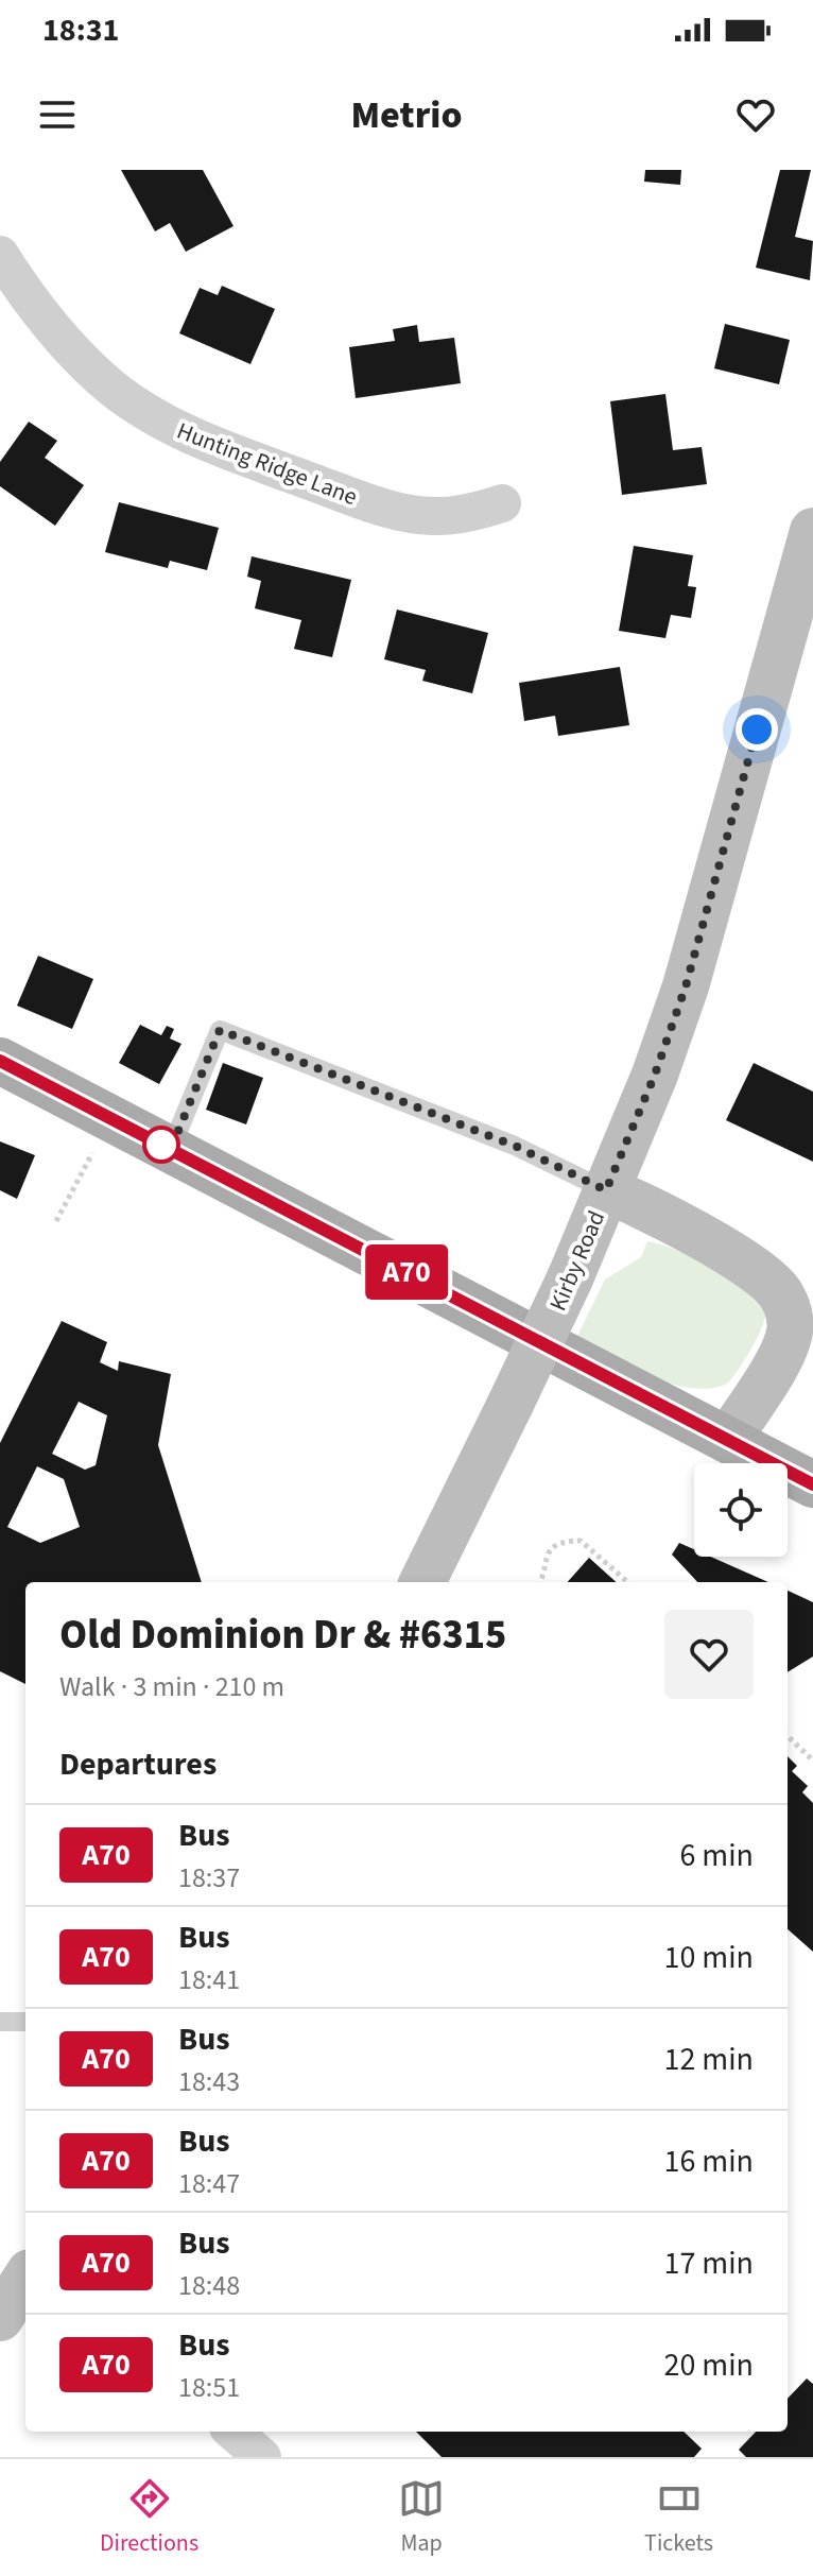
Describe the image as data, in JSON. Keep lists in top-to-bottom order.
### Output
{
  "streets": {
    "main road": ["Kirby Road"],
    "street": ["Hunting Ridge Lane"]
  },
  "lines": ["bus line A70"],
  "page": {
    "status": "18:31",
    "header": "Metrio",
    "on_map": "A70",
    "heading": [
      ["Old Dominion Dr & #6315", "Walk · 3 min · 210 m"],
      "Departures"
    ],
    "list": [
      {
        "mark": "A70",
        "name": "Bus",
        "note": "18:37",
        "value": "6 min"
      },
      {
        "mark": "A70",
        "name": "Bus",
        "note": "18:41",
        "value": "10 min"
      },
      {
        "mark": "A70",
        "name": "Bus",
        "note": "18:43",
        "value": "12 min"
      },
      {
        "mark": "A70",
        "name": "Bus",
        "note": "18:47",
        "value": "16 min"
      },
      {
        "mark": "A70",
        "name": "Bus",
        "note": "18:48",
        "value": "17 min"
      },
      {
        "mark": "A70",
        "name": "Bus",
        "note": "18:51",
        "value": "20 min"
      }
    ],
    "tabs": ["Directions", "Map", "Tickets"]
  }
}
